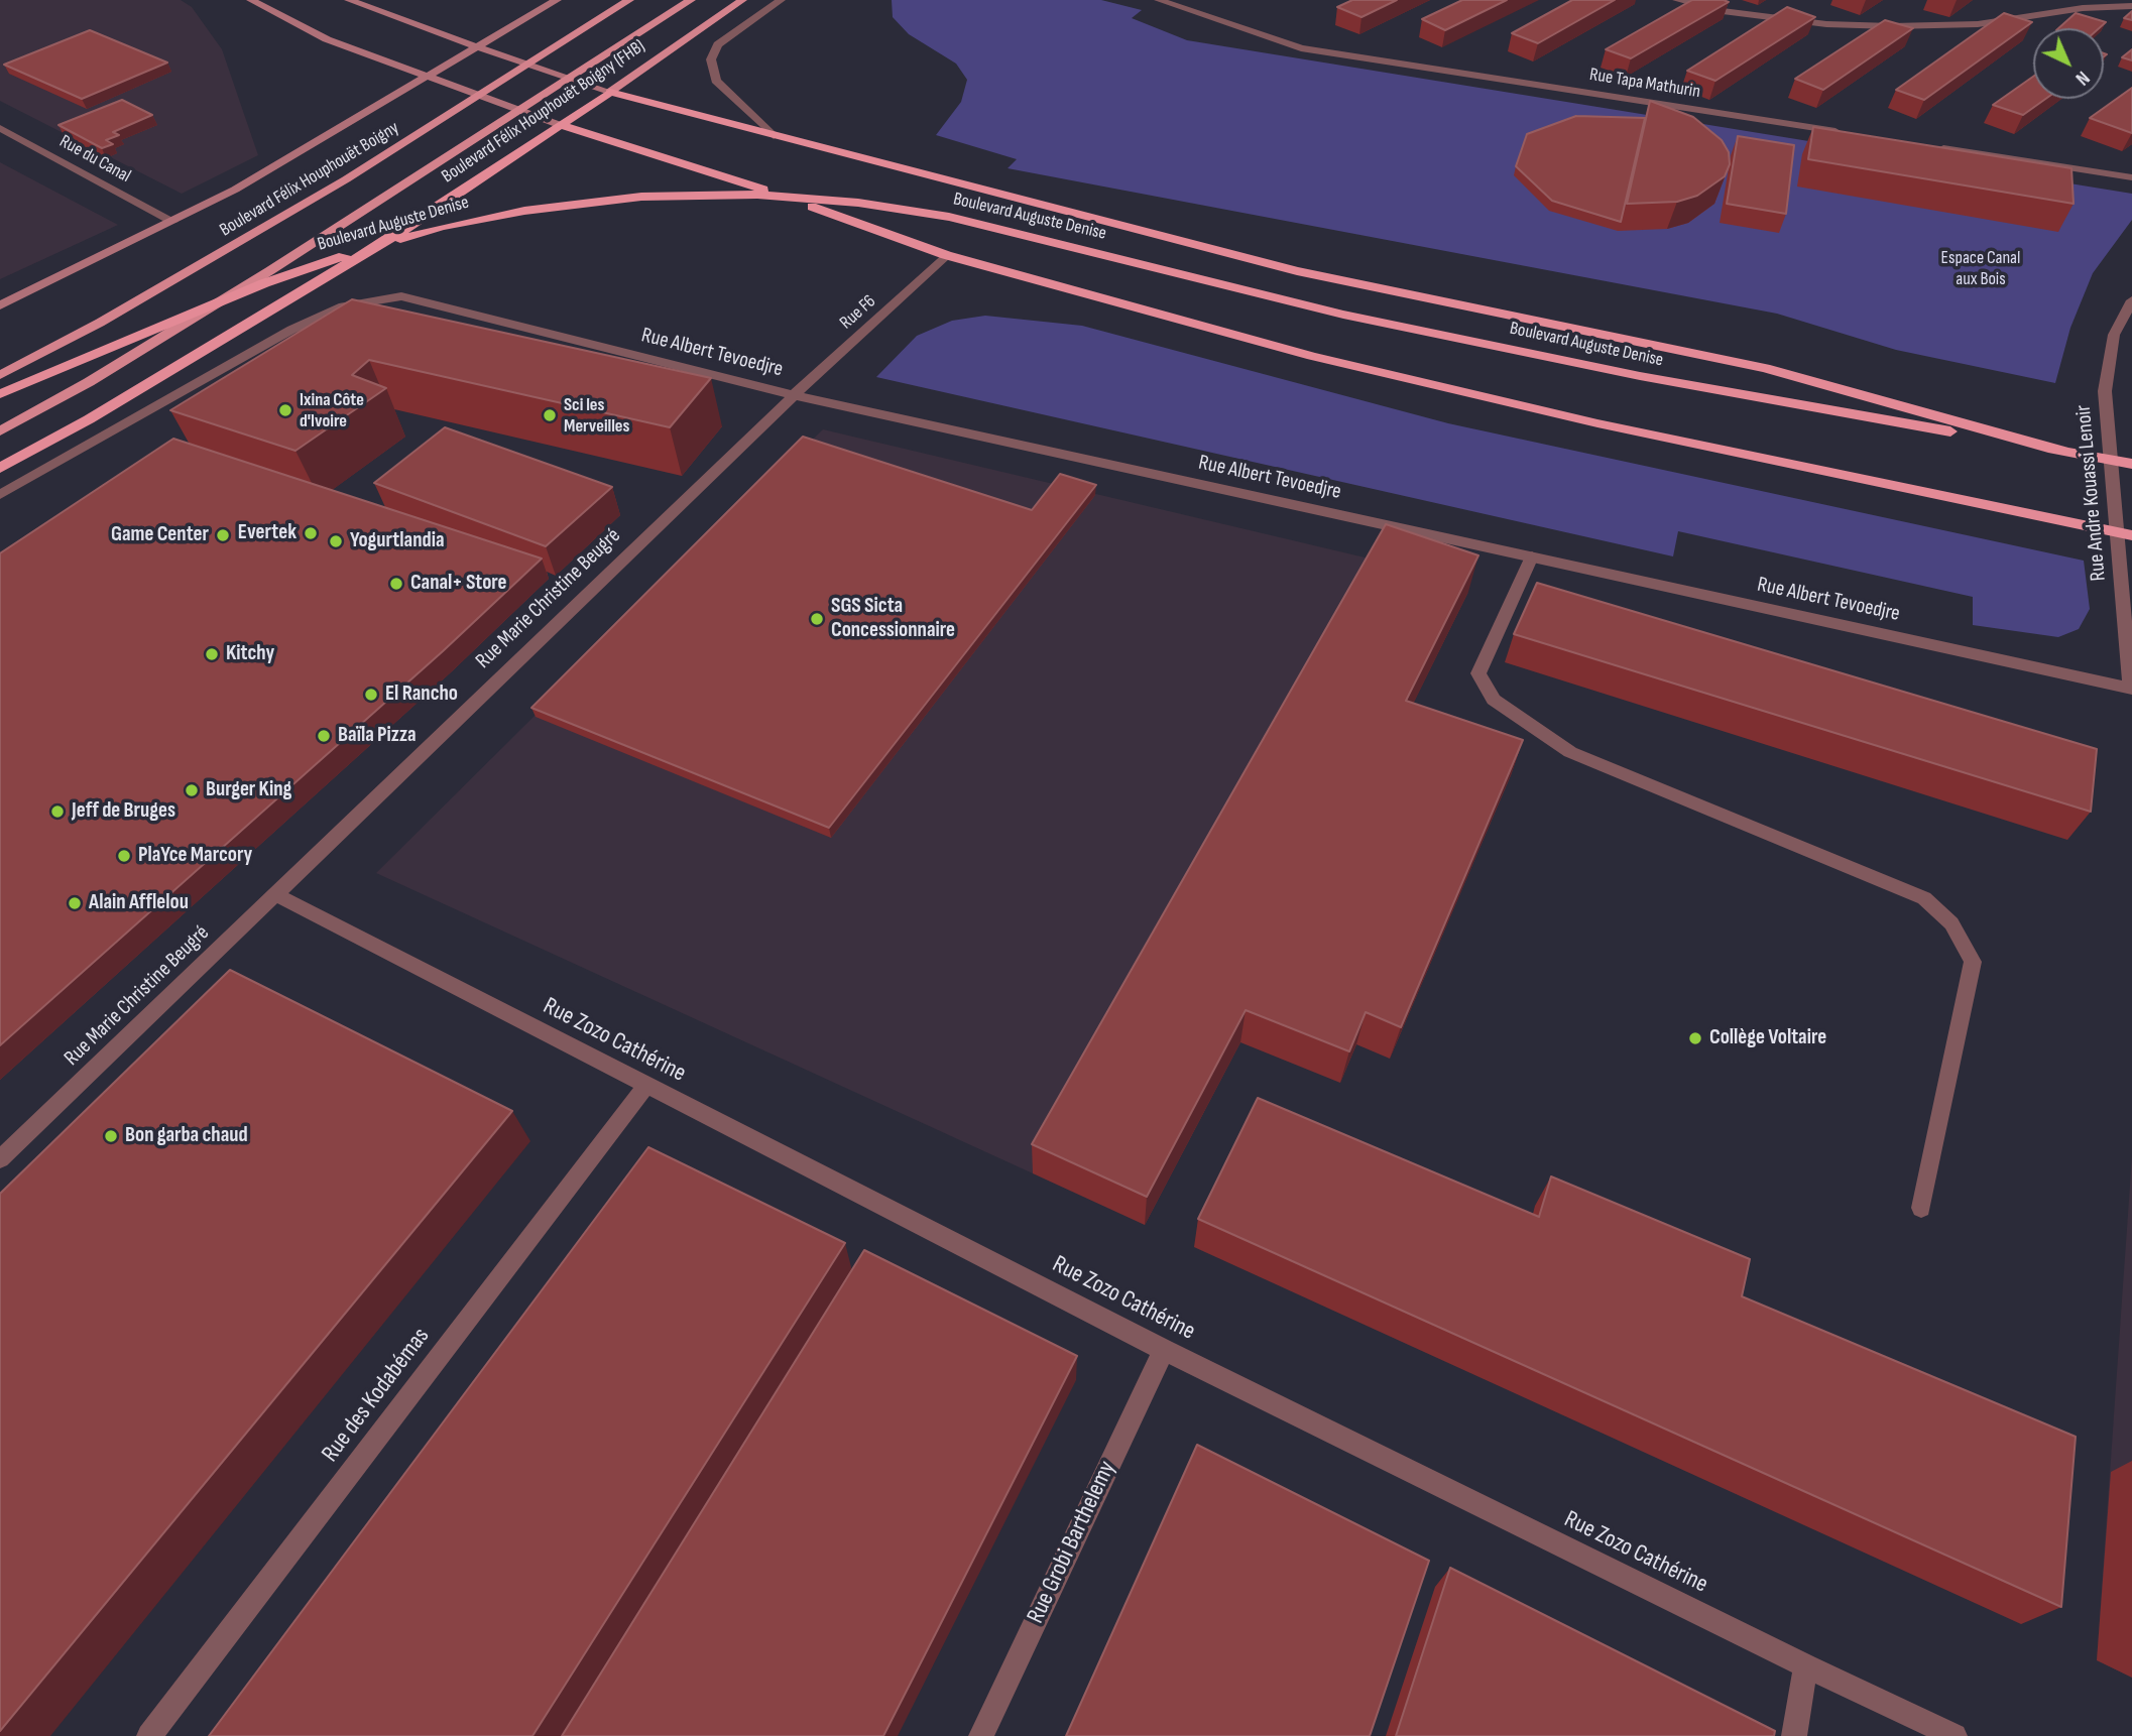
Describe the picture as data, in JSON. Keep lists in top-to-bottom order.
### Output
{
  "streets": {
    "highway": ["Boulevard Félix Houphouët Boigny (FHB)", "Boulevard Auguste Denise"],
    "main road": ["Boulevard Félix Houphouët Boigny"],
    "street": [
      "Rue Tapa Mathurin",
      "Rue du Canal",
      "Rue F6",
      "Rue Albert Tevoedjre",
      "Rue Andre Kouassi Lenoir",
      "Rue Marie Christine Beugré",
      "Rue Zozo Cathérine",
      "Rue des Kodabémas",
      "Rue Grobi Barthelemy"
    ]
  },
  "crossings": [
    ["Boulevard Félix Houphouët Boigny (FHB)", "Boulevard Auguste Denise"],
    ["Rue F6", "Rue Albert Tevoedjre"],
    ["Rue F6", "Rue Marie Christine Beugré"],
    ["Rue Albert Tevoedjre", "Rue Andre Kouassi Lenoir"],
    ["Rue Albert Tevoedjre", "Rue Marie Christine Beugré"],
    ["Rue Marie Christine Beugré", "Rue Zozo Cathérine"],
    ["Rue Zozo Cathérine", "Rue des Kodabémas"],
    ["Rue Zozo Cathérine", "Rue Grobi Barthelemy"]
  ],
  "parks": ["Espace Canal aux Bois"],
  "places": [
    "Ixina Côte d'Ivoire",
    "Sci les Merveilles",
    "Evertek",
    "Game Center",
    "Yogurtlandia",
    "Canal+ Store",
    "SGS Sicta Concessionnaire",
    "Kitchy",
    "El Rancho",
    "Baïla Pizza",
    "Burger King",
    "Jeff de Bruges",
    "PlaYce Marcory",
    "Alain Afflelou",
    "Collège Voltaire",
    "Bon garba chaud"
  ],
  "north": "bottom right"
}
